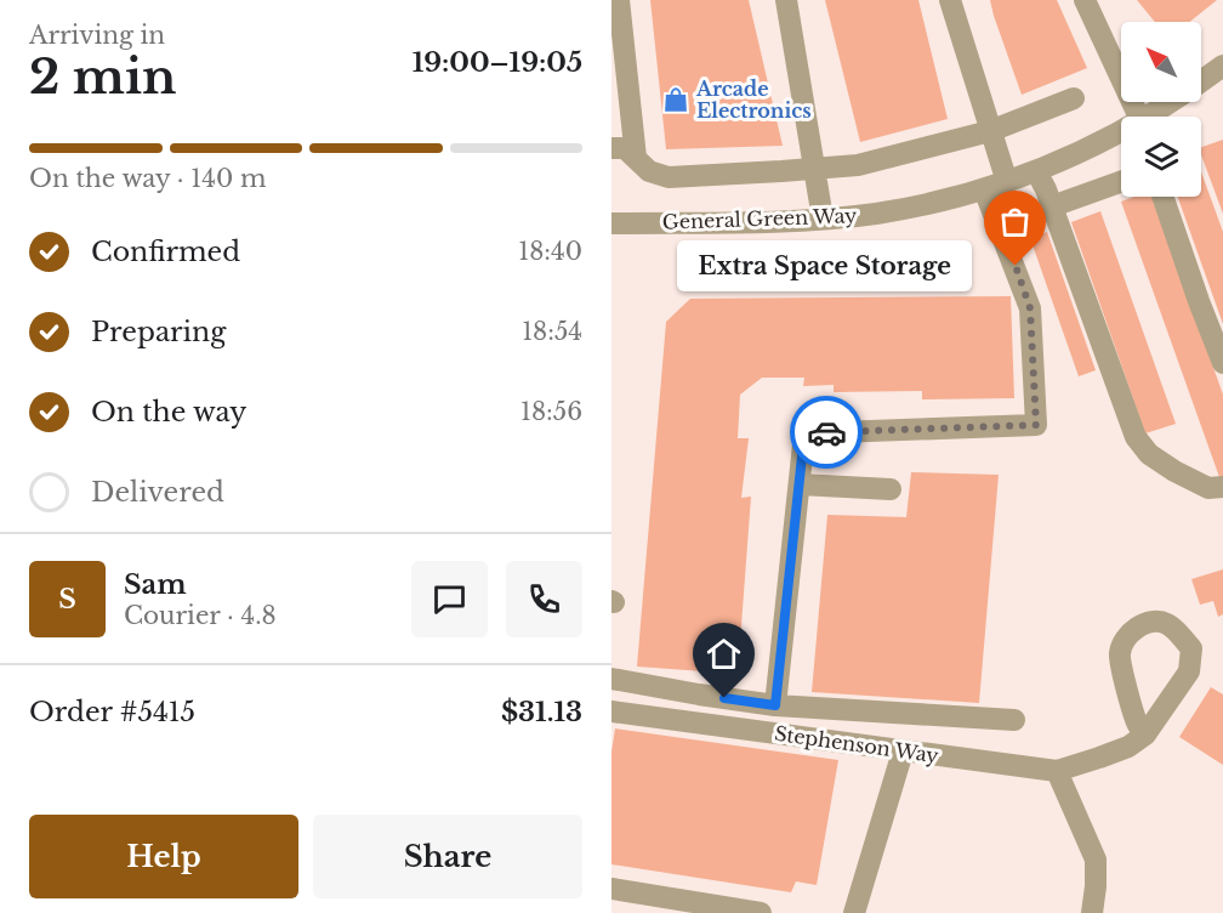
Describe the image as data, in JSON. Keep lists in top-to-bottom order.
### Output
{
  "streets": {
    "street": ["General Green Way", "Stephenson Way"]
  },
  "places": {
    "shop": ["Arcade Electronics"],
    "other": ["Extra Space Storage"]
  },
  "north": "top left",
  "page": {
    "heading": ["2 min", "Arriving in", "19:00–19:05"],
    "panel": [
      "Sam",
      "Courier · 4.8",
      "Order #5415",
      "$31.13"
    ],
    "bar": "On the way · 140 m",
    "list": [
      ["Confirmed", "18:40"],
      ["Preparing", "18:54"],
      ["On the way", "18:56"],
      "Delivered"
    ],
    "bubble": "Extra Space Storage",
    "round": "S",
    "buttons": ["Help", "Share"]
  }
}
